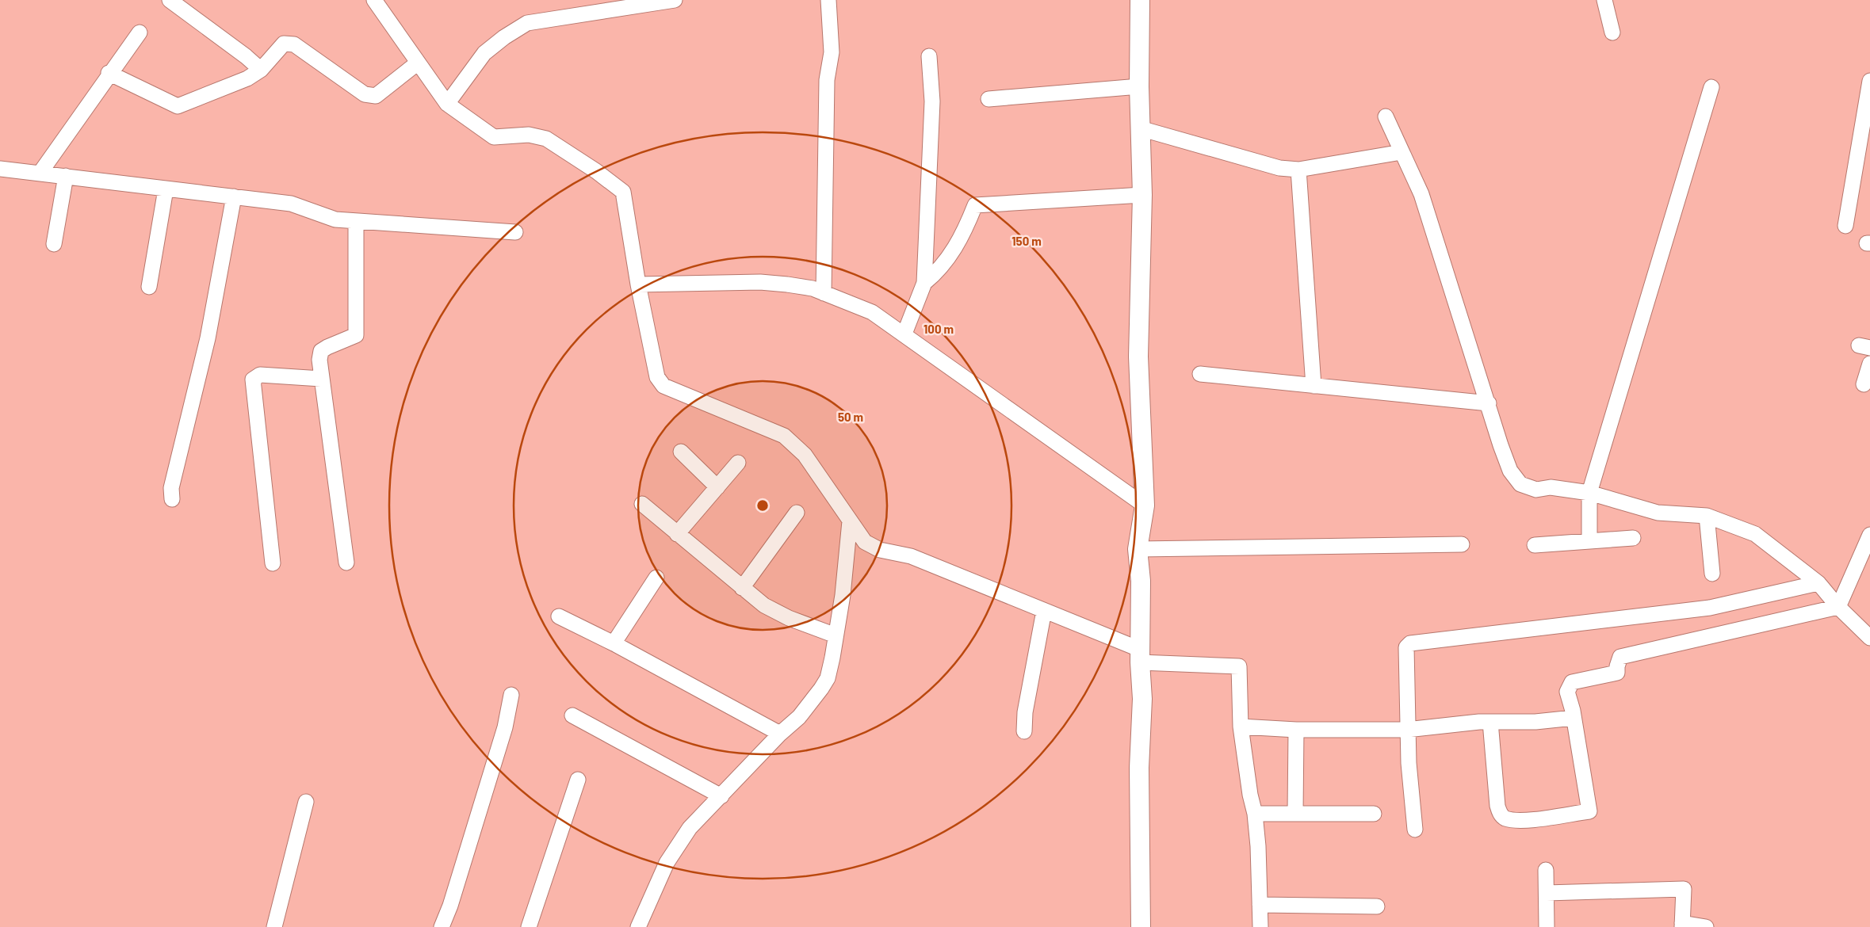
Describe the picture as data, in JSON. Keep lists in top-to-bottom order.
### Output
{
  "rings": ["150 m", "100 m", "50 m"]
}
